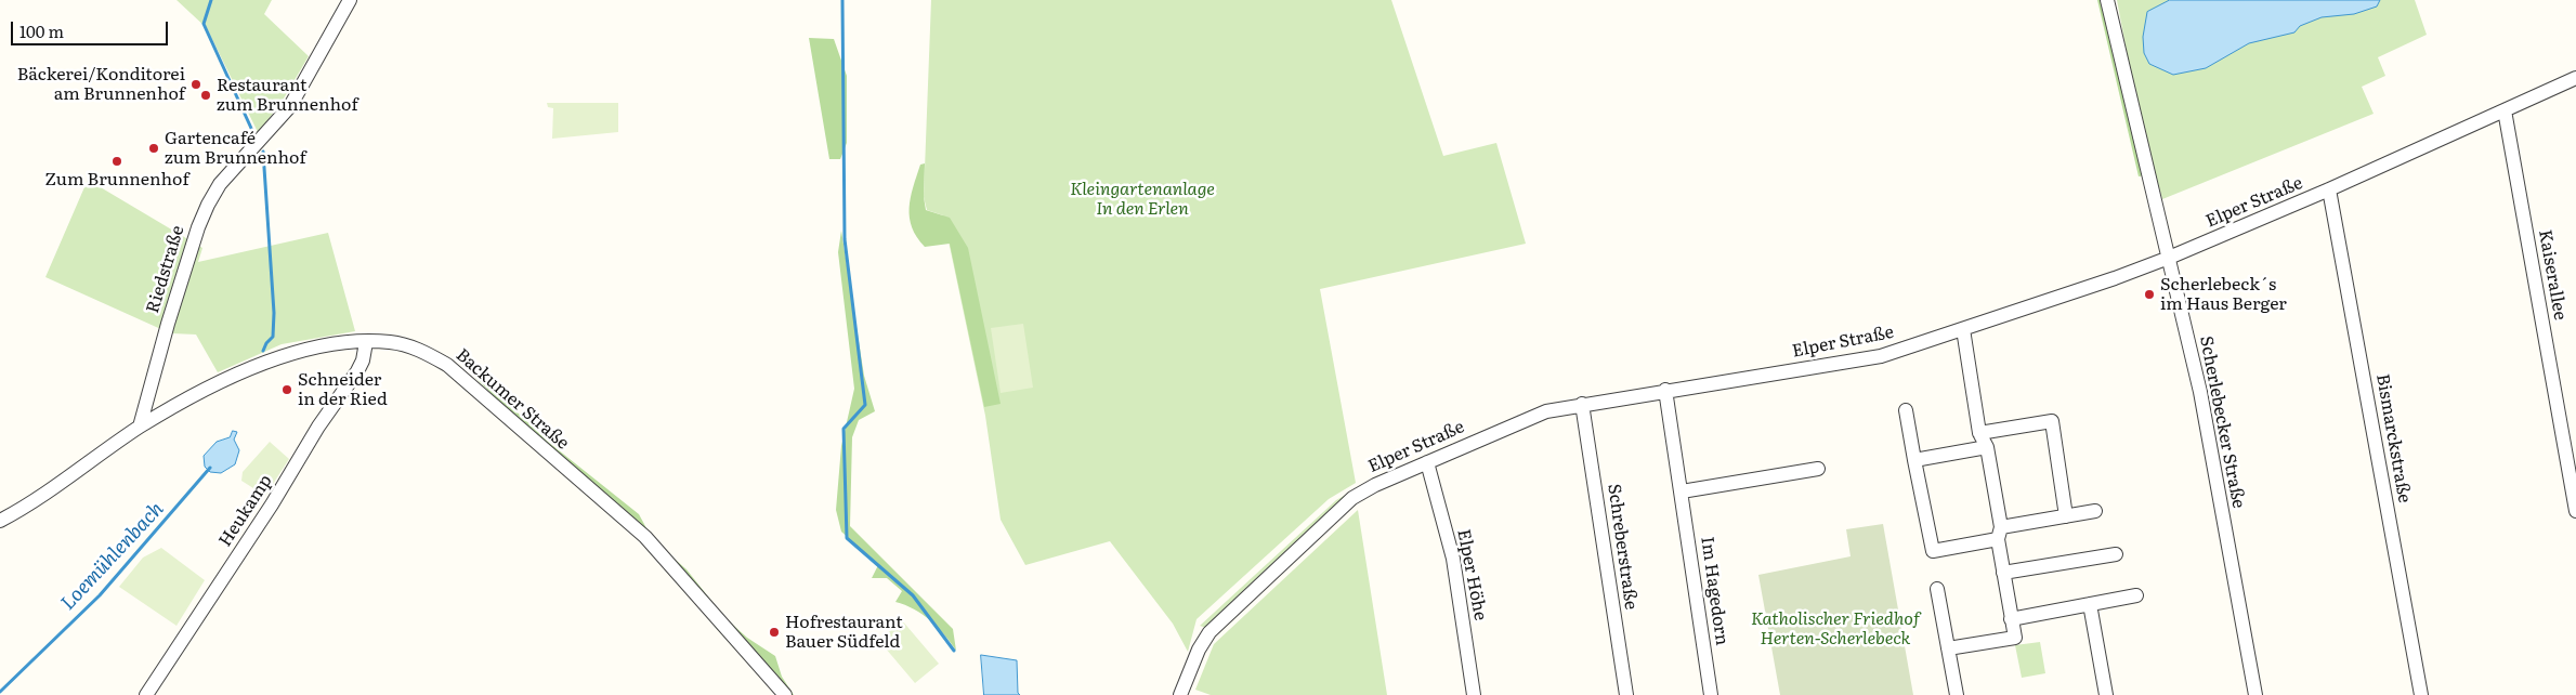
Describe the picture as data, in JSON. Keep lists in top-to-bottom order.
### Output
{
  "streets": {
    "street": [
      "Elper Straße",
      "Riedstraße",
      "Kaiserallee",
      "Backumer Straße",
      "Scherlebecker Straße",
      "Bismarckstraße",
      "Heukamp",
      "Schreberstraße",
      "Elper Höhe",
      "Im Hagedorn"
    ]
  },
  "crossings": [
    ["Elper Straße", "Kaiserallee"],
    ["Elper Straße", "Scherlebecker Straße"],
    ["Elper Straße", "Bismarckstraße"],
    ["Elper Straße", "Schreberstraße"],
    ["Elper Straße", "Elper Höhe"],
    ["Elper Straße", "Im Hagedorn"],
    ["Riedstraße", "Backumer Straße"],
    ["Backumer Straße", "Heukamp"]
  ],
  "water": ["Loemühlenbach"],
  "parks": ["Kleingartenanlage In den Erlen", "Katholischer Friedhof Herten-Scherlebeck"],
  "places": [
    "Bäckerei/Konditorei am Brunnenhof",
    "Restaurant zum Brunnenhof",
    "Gartencafé zum Brunnenhof",
    "Zum Brunnenhof",
    "Scherlebeck´s im Haus Berger",
    "Schneider in der Ried",
    "Hofrestaurant Bauer Südfeld"
  ],
  "scale_bar": "100 m"
}
